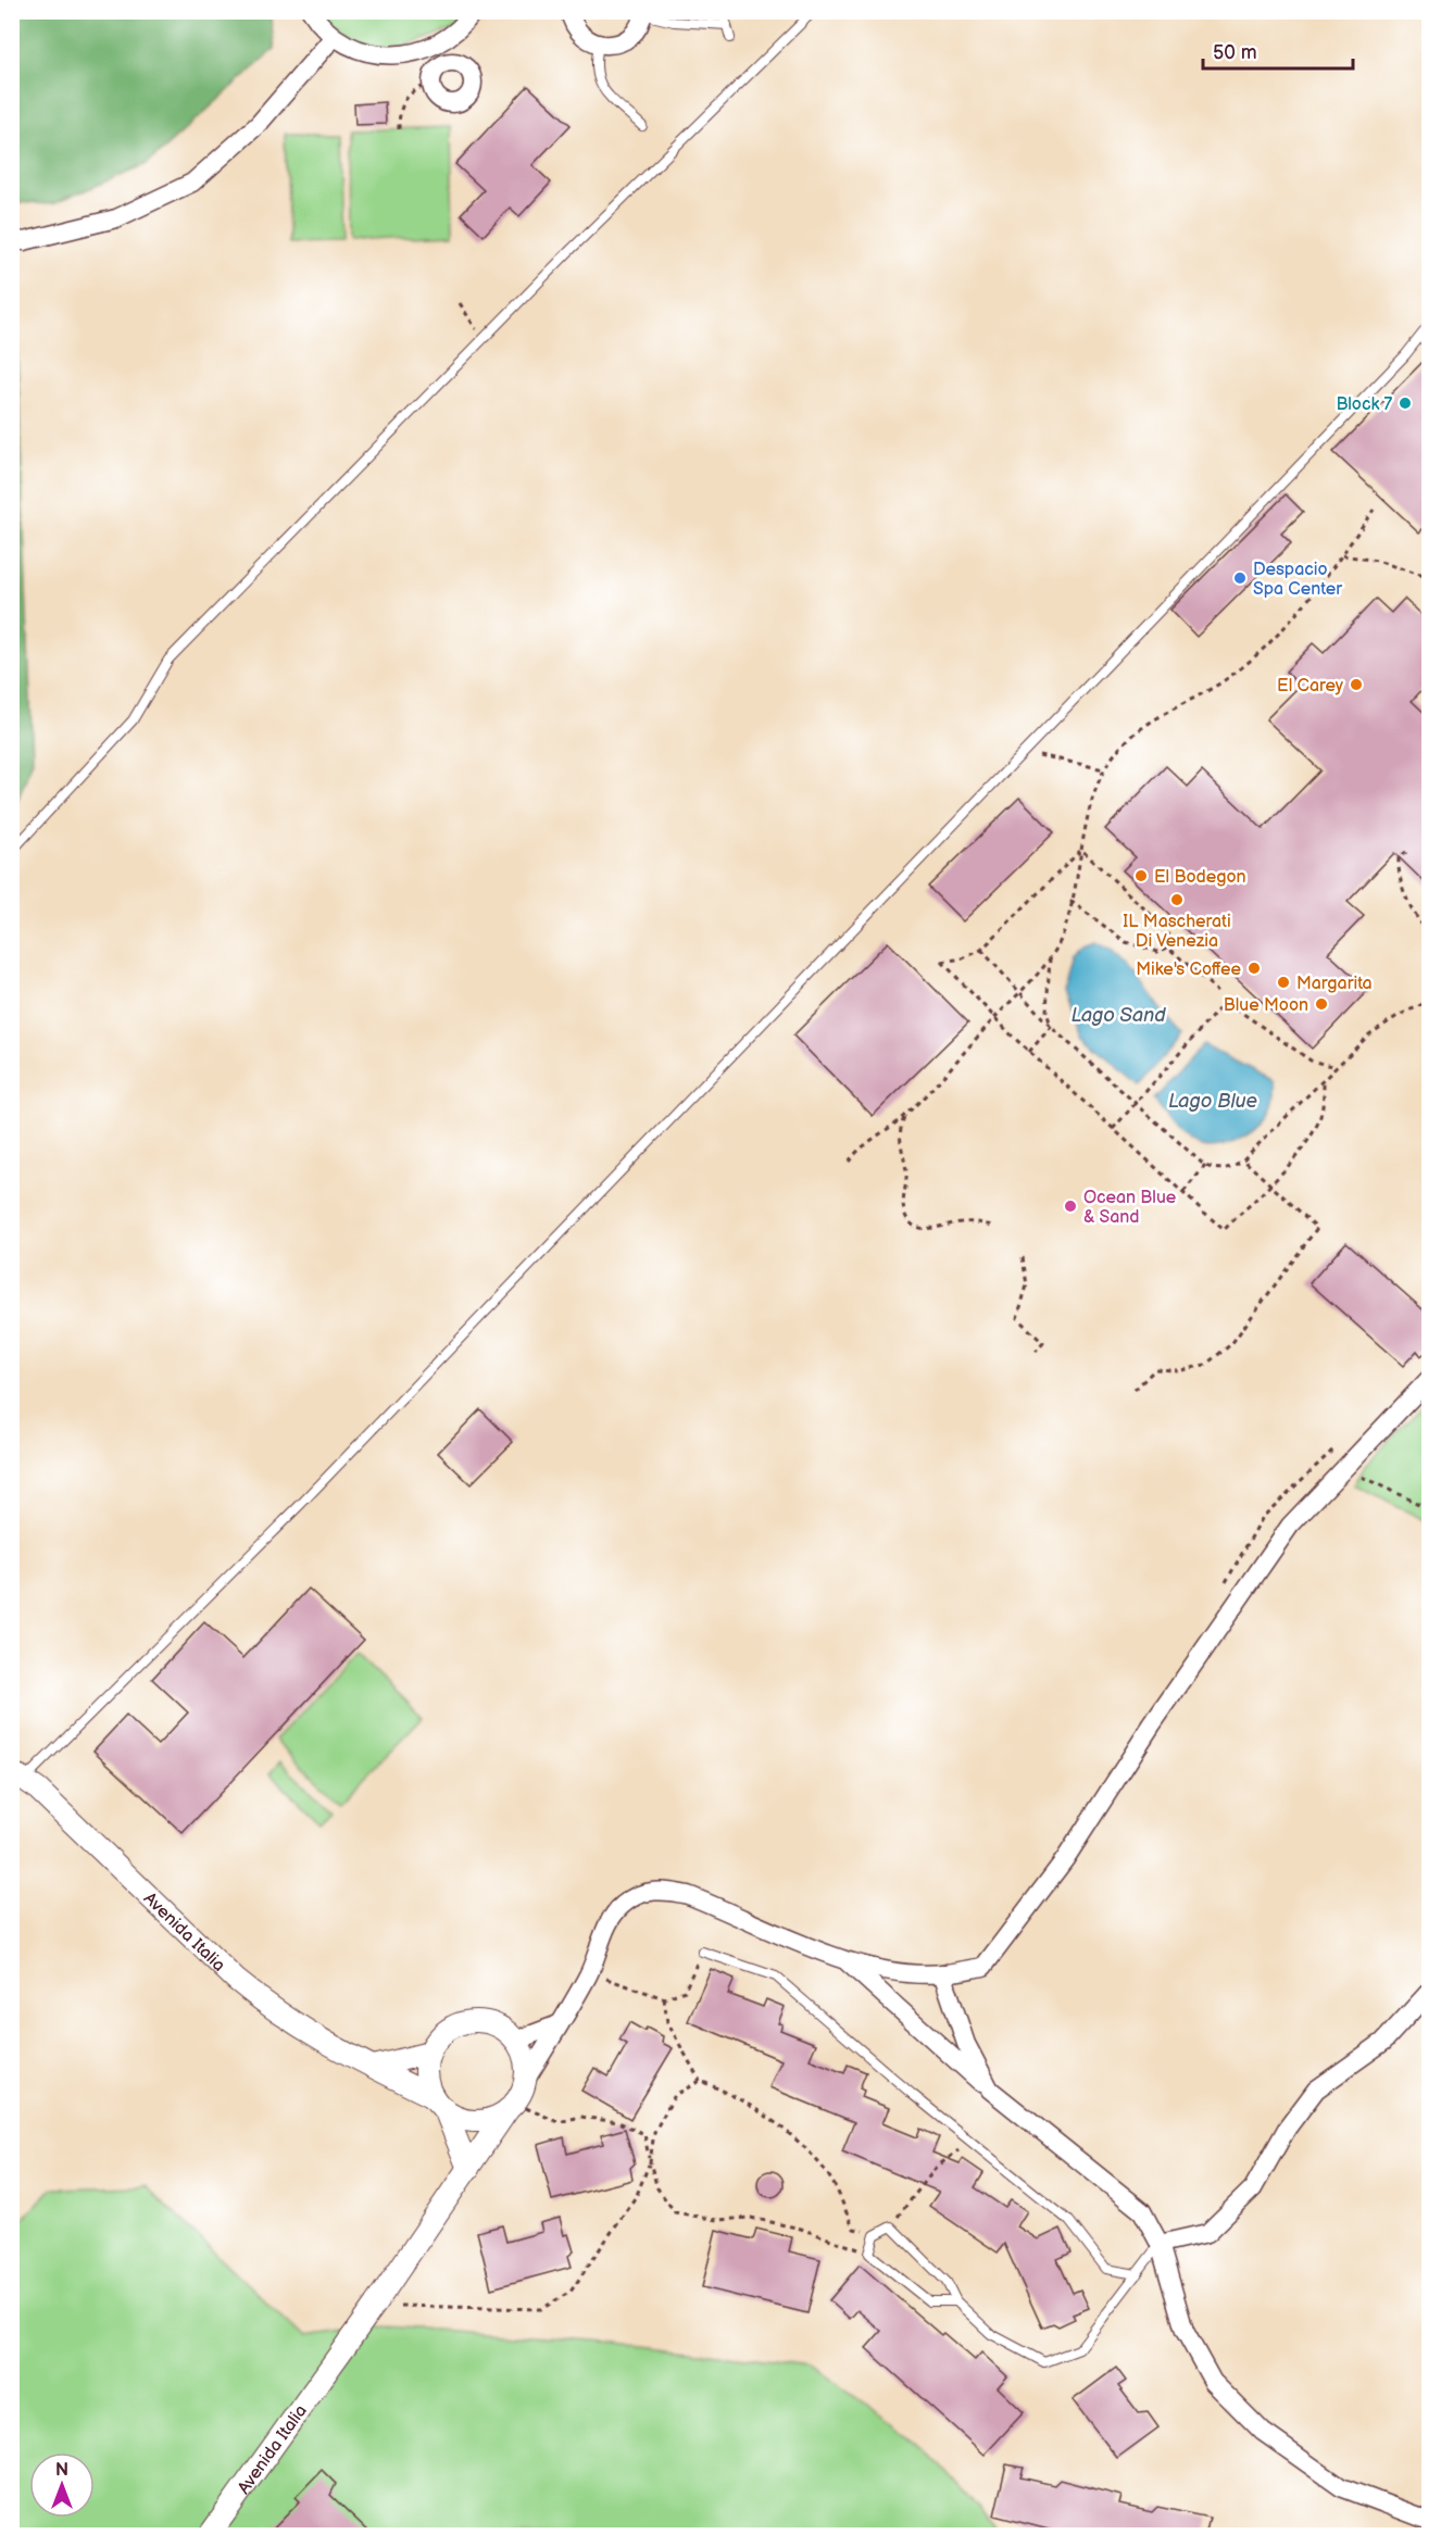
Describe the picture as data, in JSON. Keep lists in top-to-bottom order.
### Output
{
  "streets": {
    "street": ["Avenida Italia"]
  },
  "water": ["Lago Sand", "Lago Blue"],
  "places": [
    "Block 7",
    "Despacio Spa Center",
    "El Carey",
    "El Bodegon",
    "IL Mascherati Di Venezia",
    "Mike's Coffee",
    "Margarita",
    "Blue Moon",
    "Ocean Blue & Sand"
  ],
  "scale_bar": "50 m",
  "north": "top"
}
